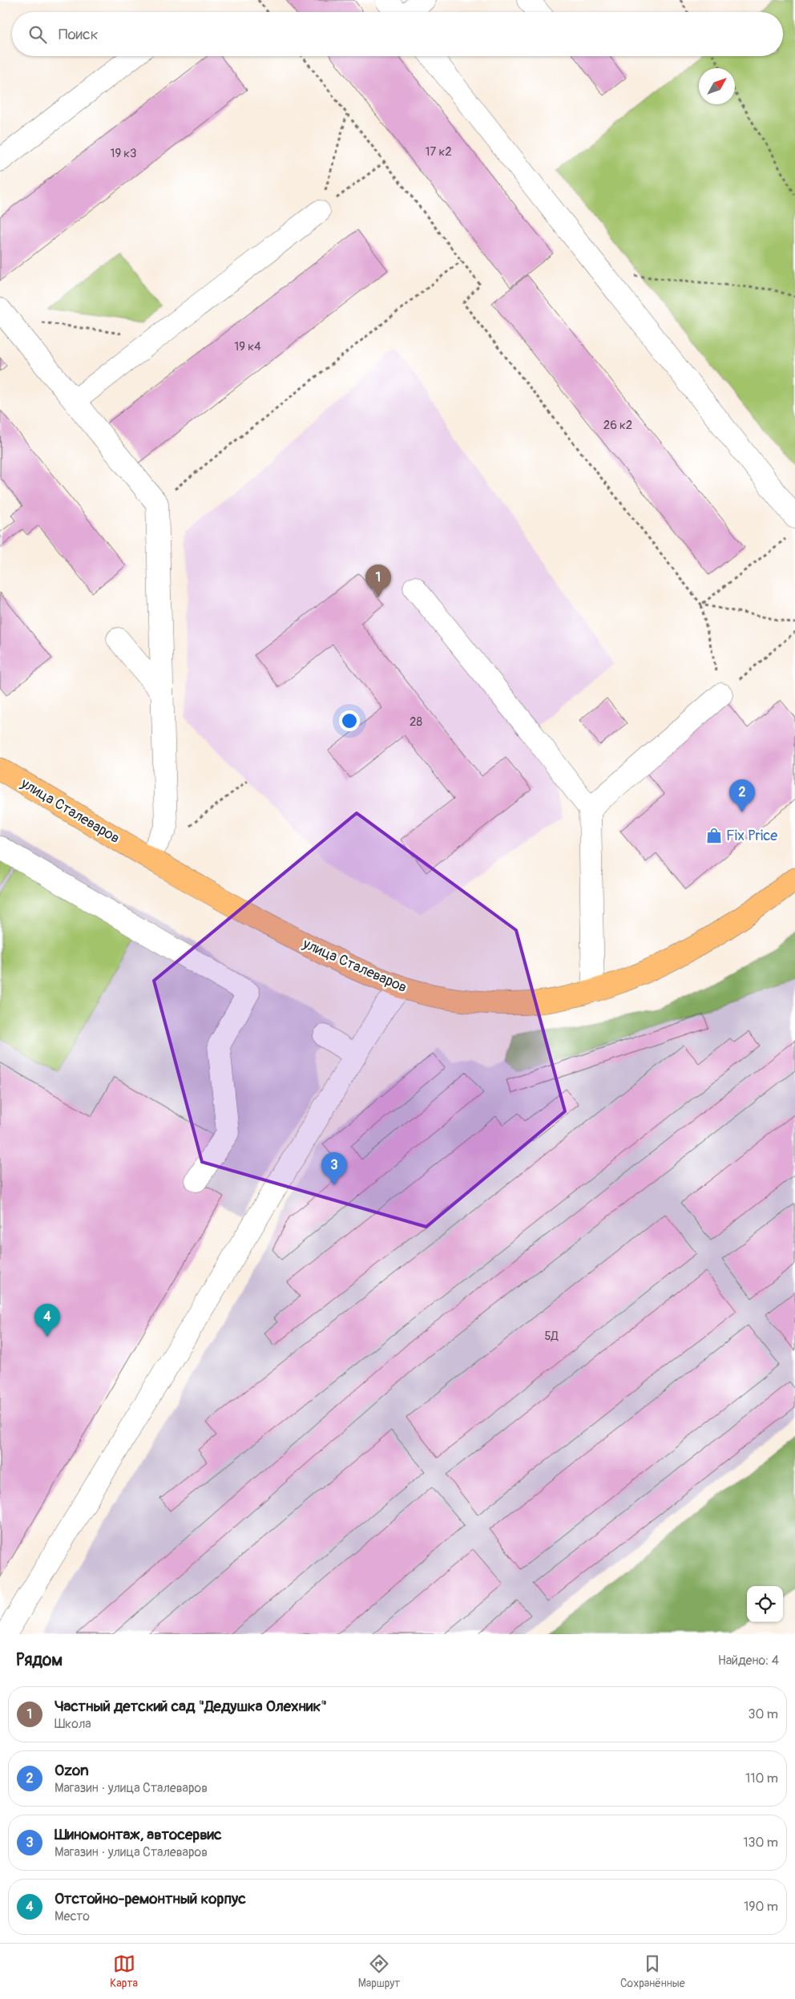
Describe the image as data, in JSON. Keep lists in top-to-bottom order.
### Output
{
  "streets": {
    "main road": ["улица Сталеваров"]
  },
  "places": {
    "shop": ["Fix Price"]
  },
  "house_numbers": [
    "17 к2",
    "19 к3",
    "19 к4",
    "26 к2",
    "28",
    "5Д"
  ],
  "north": "top right",
  "page": {
    "search": "Поиск",
    "pins": [
      "1",
      "2",
      "3",
      "4"
    ],
    "heading": ["Рядом", "Найдено: 4"],
    "list": [
      {
        "mark": "1",
        "name": "Частный детский сад \"Дедушка Олехник\"",
        "note": "Школа",
        "value": "30 m"
      },
      {
        "mark": "2",
        "name": "Ozon",
        "note": "Магазин · улица Сталеваров",
        "value": "110 m"
      },
      {
        "mark": "3",
        "name": "Шиномонтаж, автосервис",
        "note": "Магазин · улица Сталеваров",
        "value": "130 m"
      },
      {
        "mark": "4",
        "name": "Отстойно-ремонтный корпус",
        "note": "Место",
        "value": "190 m"
      }
    ],
    "nav": ["Карта", "Маршрут", "Сохранённые"]
  }
}
